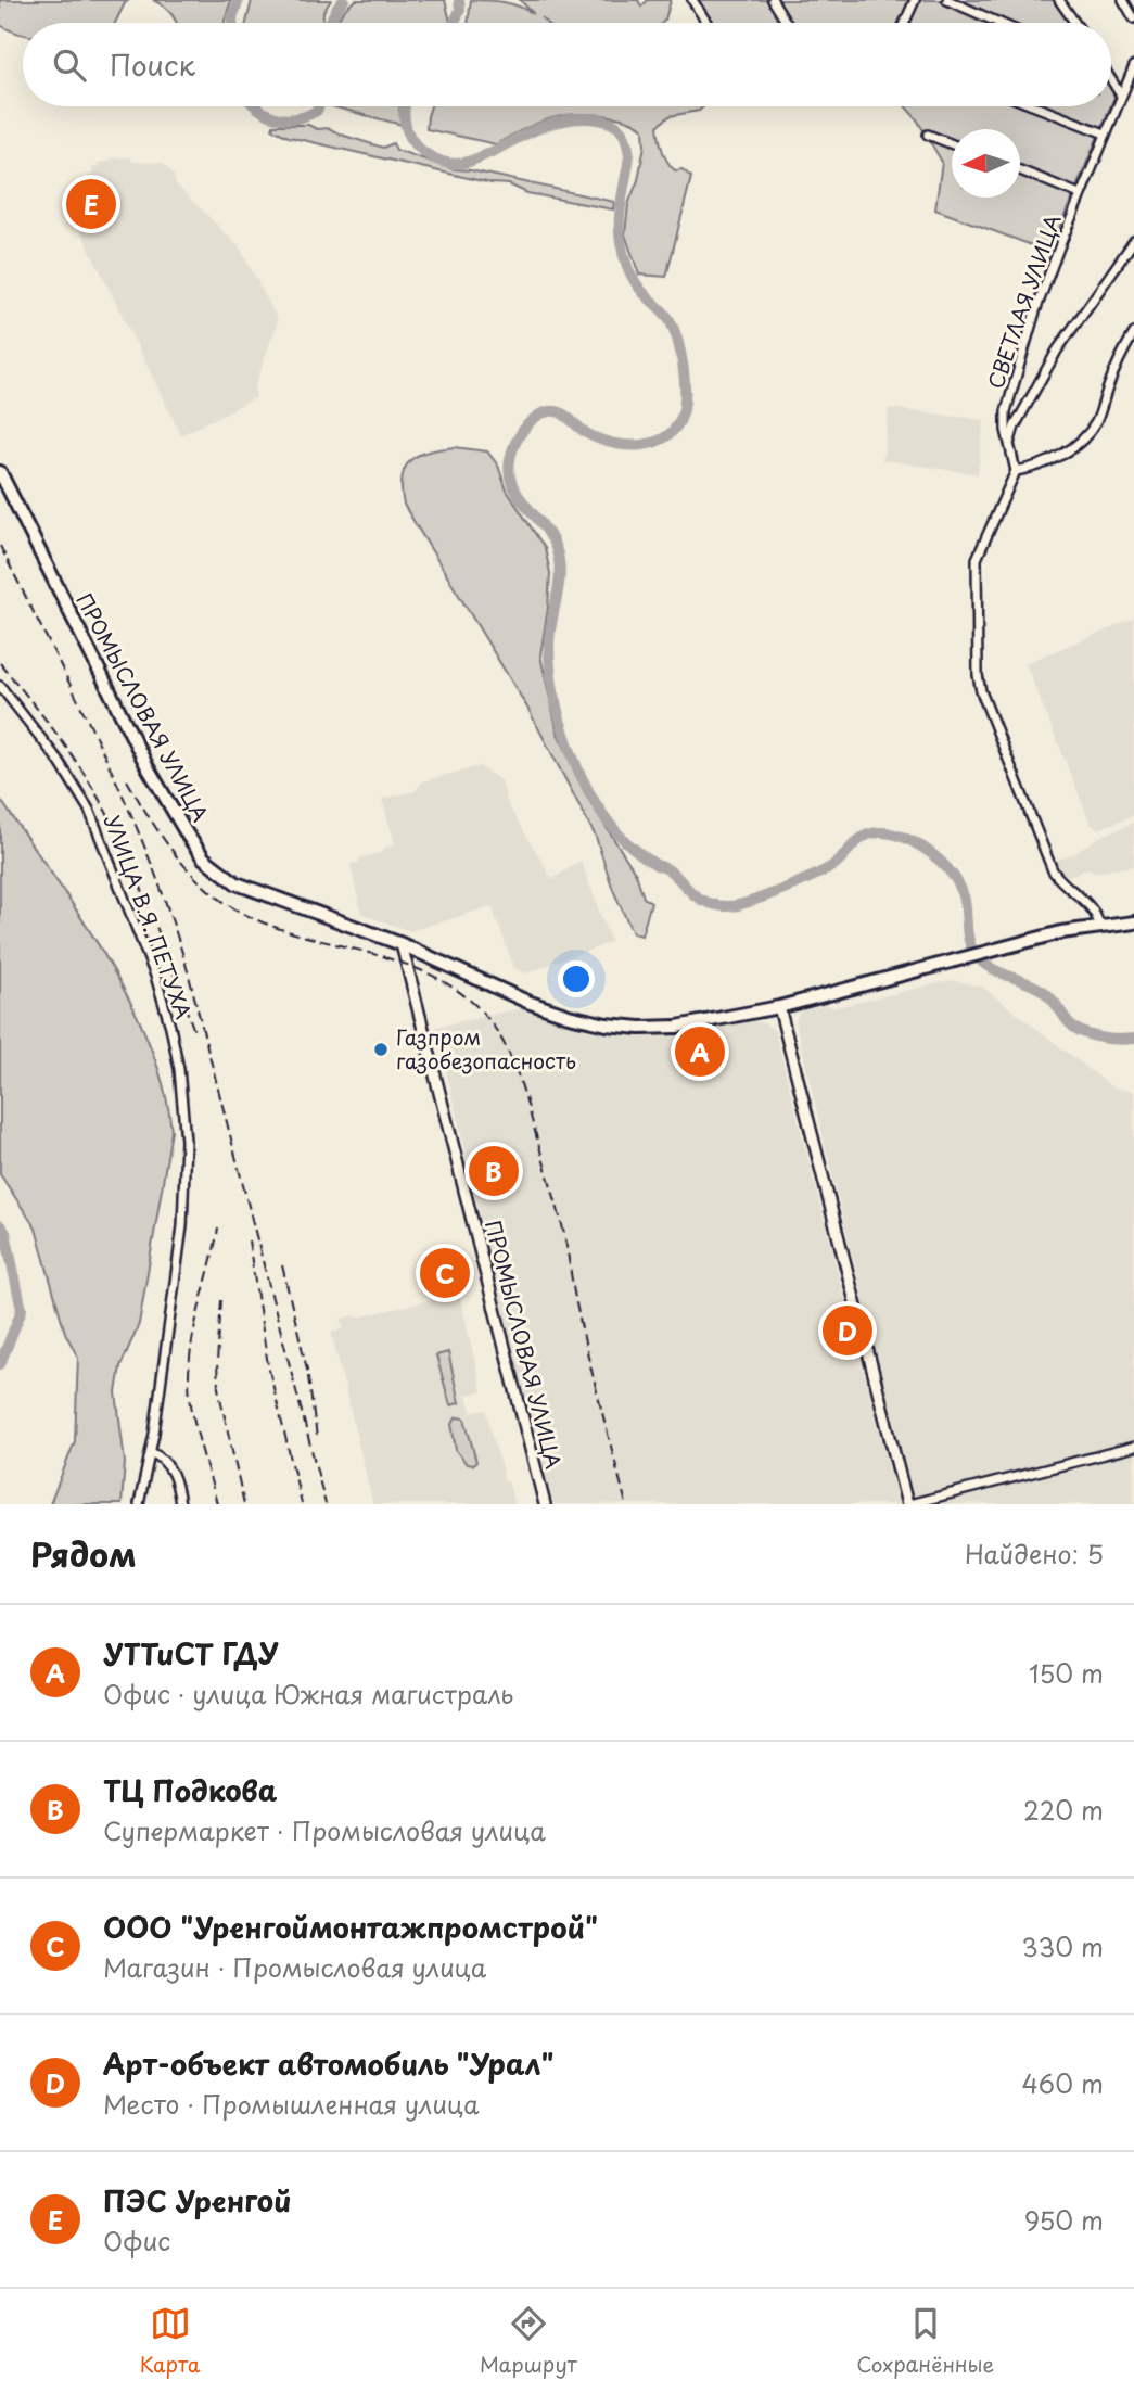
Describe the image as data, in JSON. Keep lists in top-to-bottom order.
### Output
{
  "streets": {
    "highway": ["ПРОМЫСЛОВАЯ УЛИЦА"],
    "street": ["СВЕТЛАЯ УЛИЦА", "УЛИЦА В.Я. ПЕТУХА"]
  },
  "places": ["Газпром газобезопасность"],
  "north": "left",
  "page": {
    "search": "Поиск",
    "pins": [
      "E",
      "A",
      "B",
      "C",
      "D"
    ],
    "heading": ["Рядом", "Найдено: 5"],
    "list": [
      {
        "mark": "A",
        "name": "УТТиСТ ГДУ",
        "note": "Офис · улица Южная магистраль",
        "value": "150 m"
      },
      {
        "mark": "B",
        "name": "ТЦ Подкова",
        "note": "Супермаркет · Промысловая улица",
        "value": "220 m"
      },
      {
        "mark": "C",
        "name": "ООО \"Уренгоймонтажпромстрой\"",
        "note": "Магазин · Промысловая улица",
        "value": "330 m"
      },
      {
        "mark": "D",
        "name": "Арт-объект автомобиль \"Урал\"",
        "note": "Место · Промышленная улица",
        "value": "460 m"
      },
      {
        "mark": "E",
        "name": "ПЭС Уренгой",
        "note": "Офис",
        "value": "950 m"
      }
    ],
    "nav": ["Карта", "Маршрут", "Сохранённые"]
  }
}
